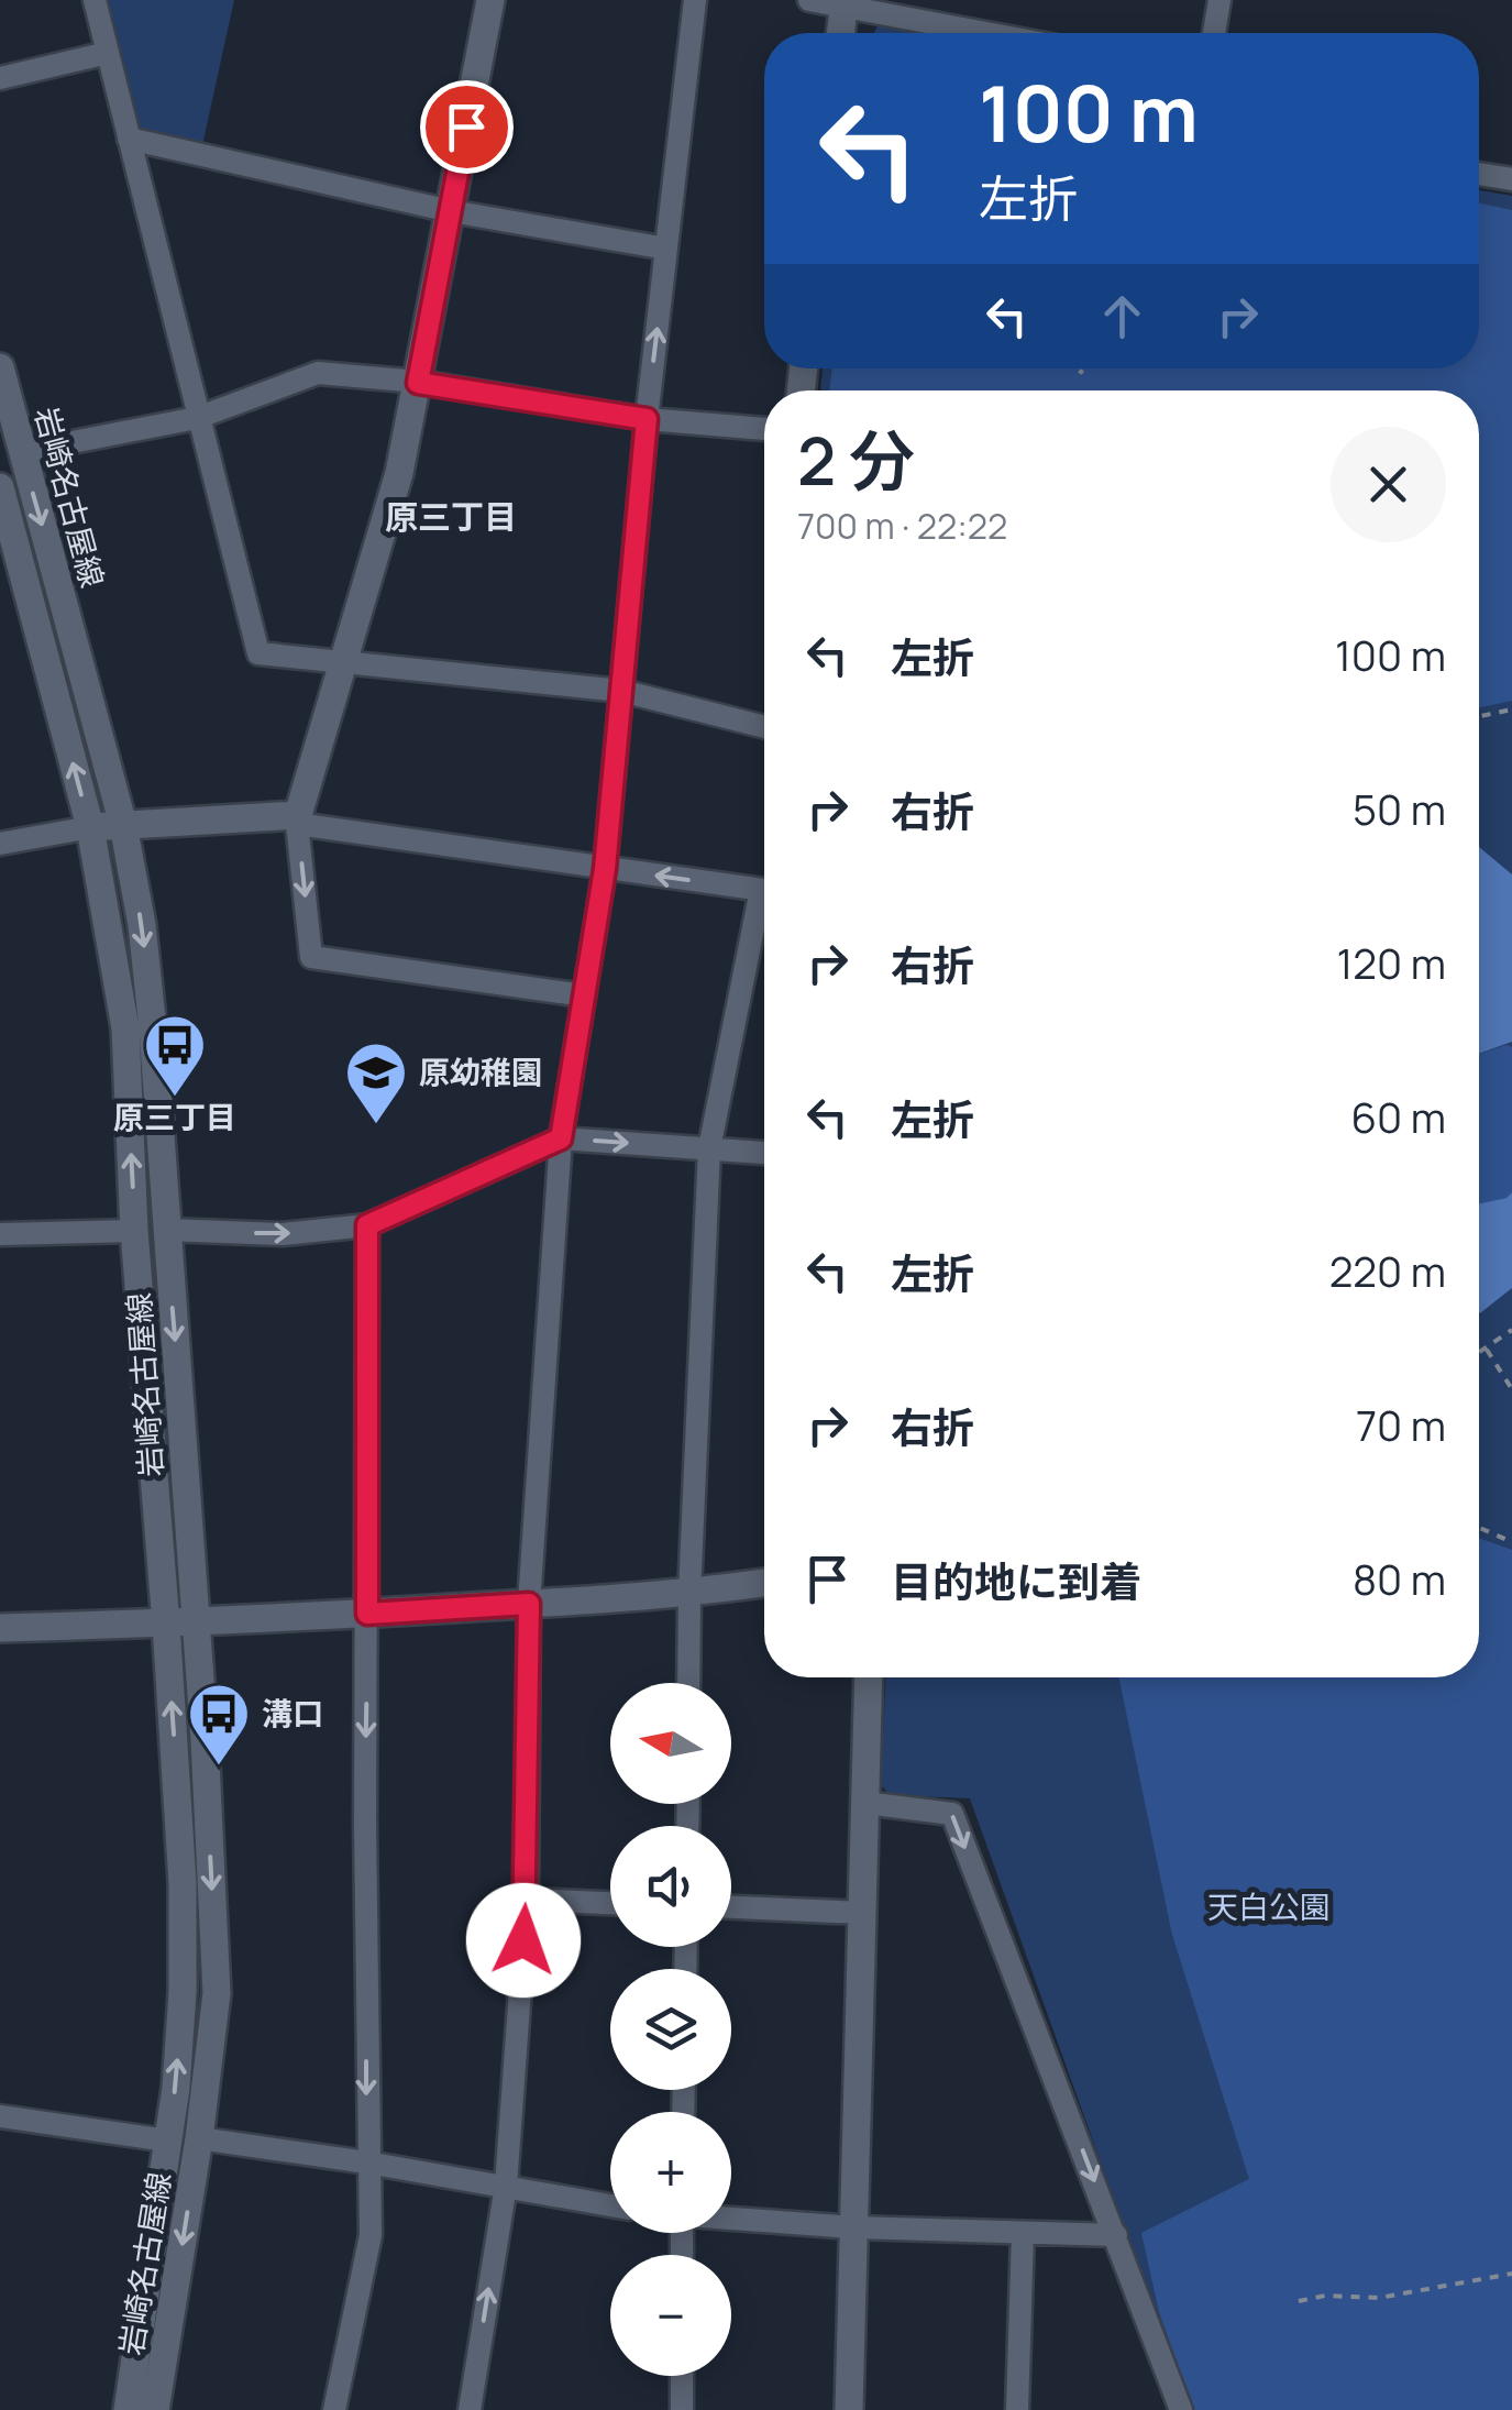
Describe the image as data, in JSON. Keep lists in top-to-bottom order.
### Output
{
  "streets": {
    "main road": ["岩崎名古屋線"]
  },
  "districts": ["原三丁目"],
  "parks": ["天白公園"],
  "places": {
    "bus stop": ["原三丁目", "溝口"],
    "school or university": ["原幼稚園"]
  },
  "north": "left",
  "page": {
    "turn": ["100 m", "左折"],
    "heading": ["2 分", "700 m · 22:22"],
    "list": [
      {
        "name": "左折",
        "value": "100 m"
      },
      {
        "name": "右折",
        "value": "50 m"
      },
      {
        "name": "右折",
        "value": "120 m"
      },
      {
        "name": "左折",
        "value": "60 m"
      },
      {
        "name": "左折",
        "value": "220 m"
      },
      {
        "name": "右折",
        "value": "70 m"
      },
      {
        "name": "目的地に到着",
        "value": "80 m"
      }
    ],
    "map_buttons": ["+", "−"]
  }
}
